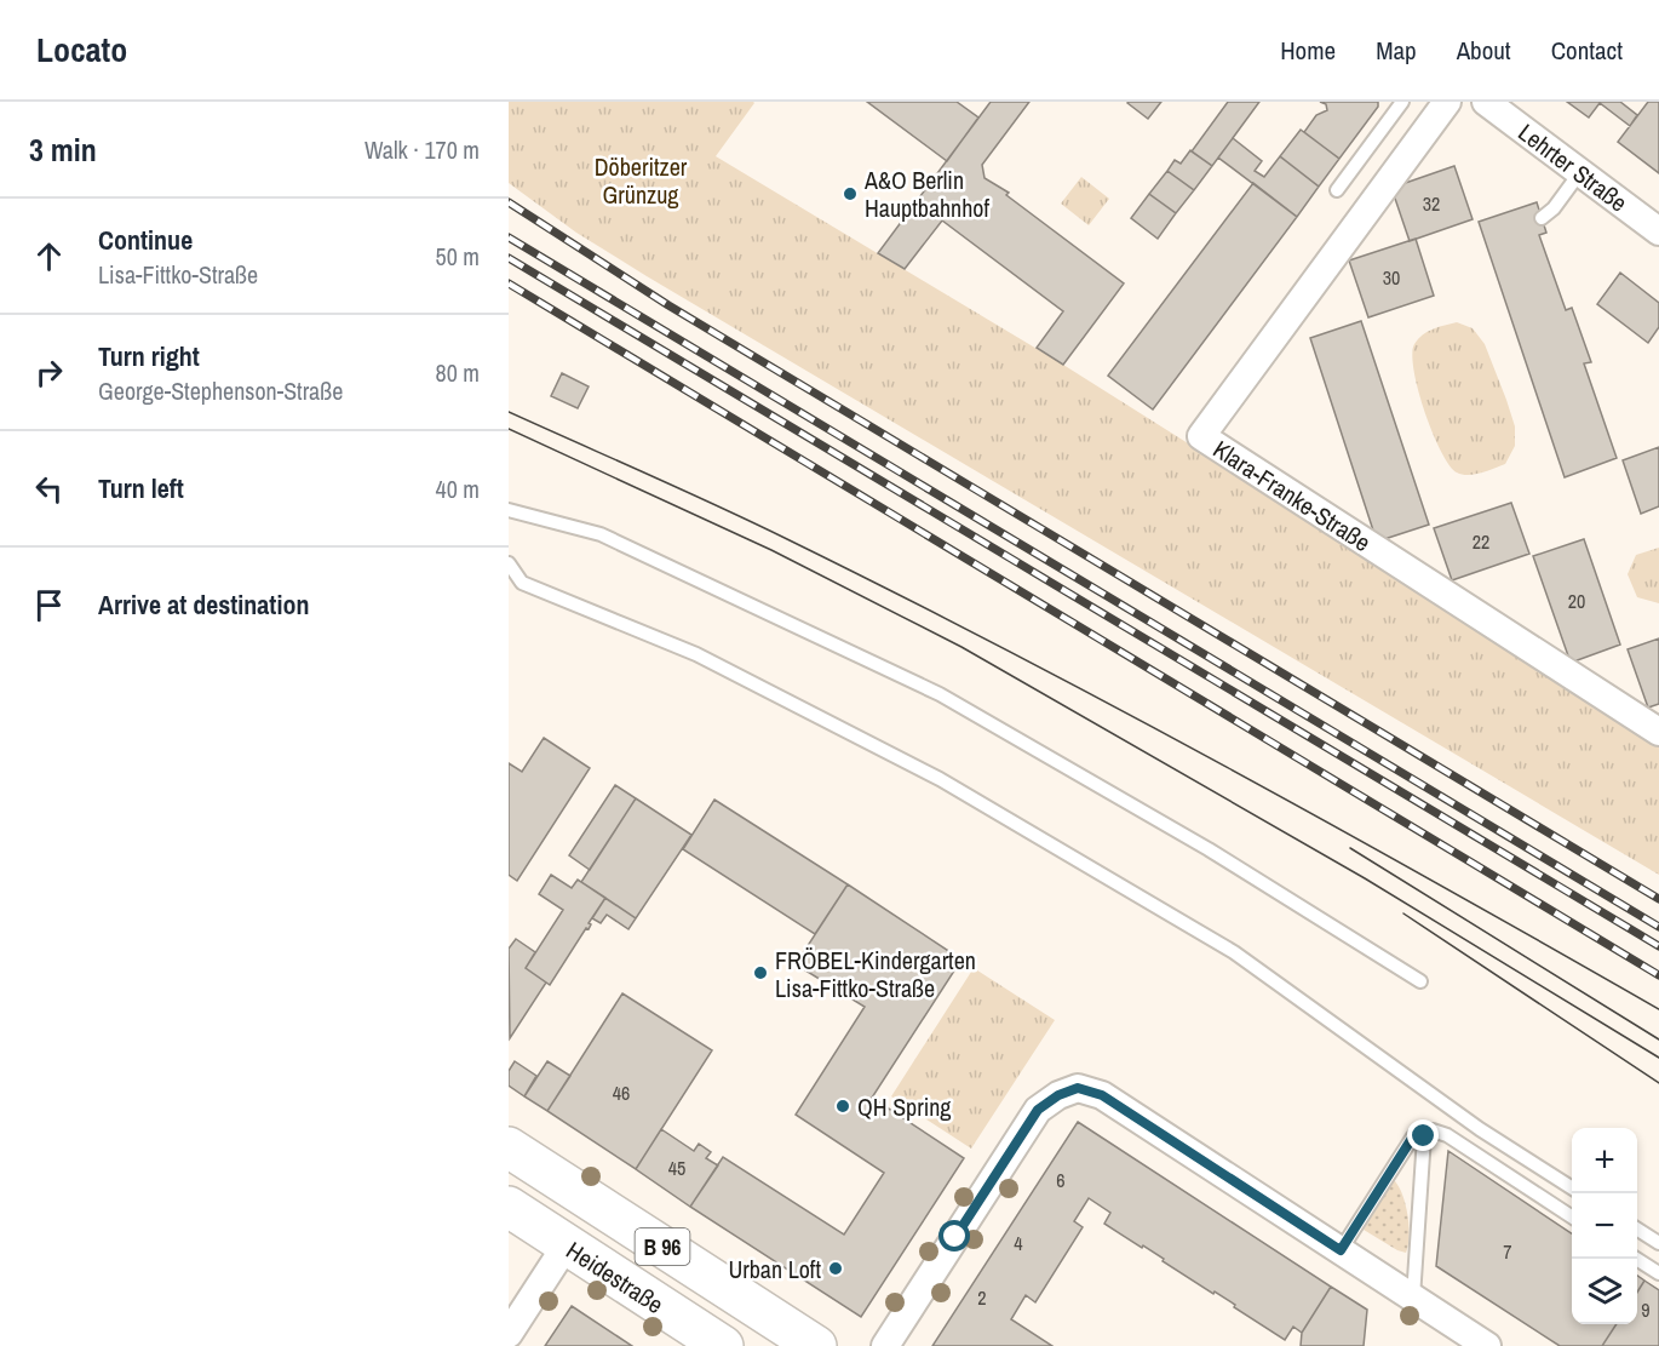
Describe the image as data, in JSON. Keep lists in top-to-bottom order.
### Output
{
  "streets": {
    "main road": ["B 96", "Heidestraße"],
    "street": ["Lehrter Straße", "Klara-Franke-Straße"]
  },
  "parks": ["Döberitzer Grünzug"],
  "places": [
    "A&O Berlin Hauptbahnhof",
    "FRÖBEL-Kindergarten Lisa-Fittko-Straße",
    "QH Spring",
    "Urban Loft"
  ],
  "house_numbers": [
    "32",
    "30",
    "22",
    "20",
    "46",
    "45",
    "6",
    "4",
    "7",
    "2",
    "9"
  ],
  "page": {
    "header": "Locato",
    "nav": [
      "Home",
      "Map",
      "About",
      "Contact"
    ],
    "heading": ["3 min", "Walk · 170 m"],
    "list": [
      ["Continue", "Lisa-Fittko-Straße", "50 m"],
      ["Turn right", "George-Stephenson-Straße", "80 m"],
      ["Turn left", "40 m"],
      "Arrive at destination"
    ],
    "map_buttons": ["+", "−"]
  }
}
